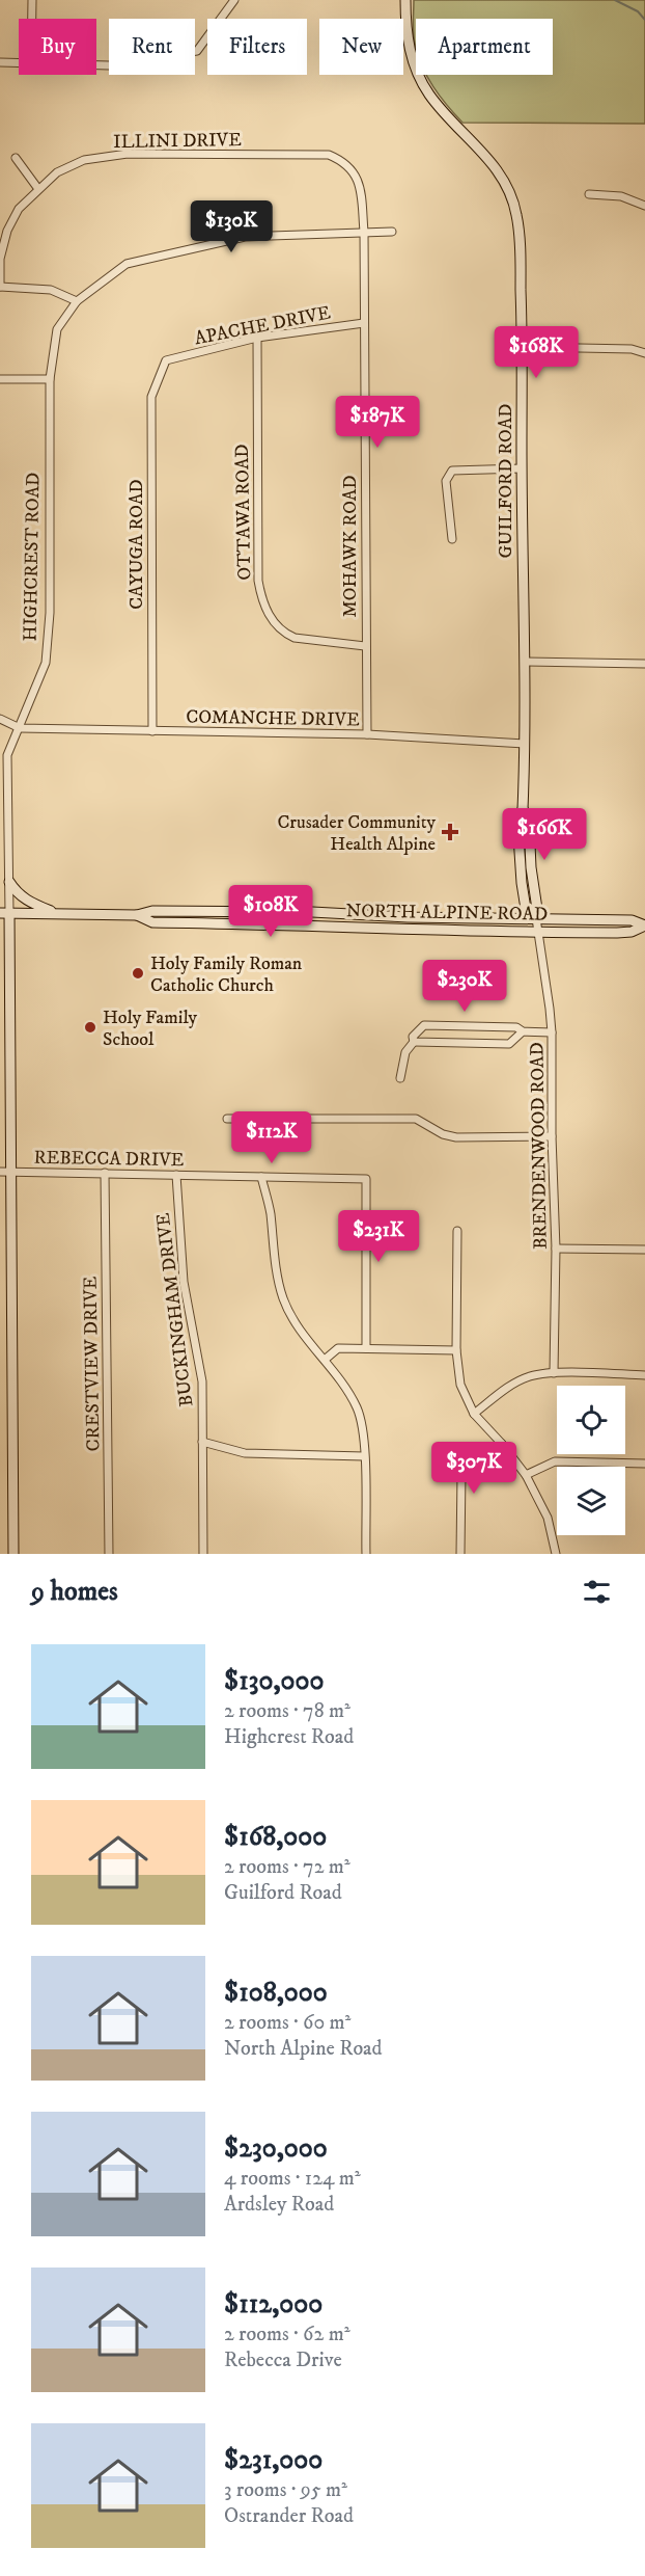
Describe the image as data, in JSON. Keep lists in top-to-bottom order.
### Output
{
  "streets": {
    "street": [
      "ILLINI DRIVE",
      "APACHE DRIVE",
      "GUILFORD ROAD",
      "OTTAWA ROAD",
      "CAYUGA ROAD",
      "MOHAWK ROAD",
      "HIGHCREST ROAD",
      "COMANCHE DRIVE",
      "NORTH ALPINE ROAD",
      "BRENDENWOOD ROAD",
      "REBECCA DRIVE",
      "BUCKINGHAM DRIVE",
      "CRESTVIEW DRIVE"
    ]
  },
  "crossings": [
    ["ILLINI DRIVE", "MOHAWK ROAD"],
    ["APACHE DRIVE", "OTTAWA ROAD"],
    ["APACHE DRIVE", "CAYUGA ROAD"],
    ["APACHE DRIVE", "MOHAWK ROAD"],
    ["GUILFORD ROAD", "COMANCHE DRIVE"],
    ["GUILFORD ROAD", "NORTH ALPINE ROAD"],
    ["GUILFORD ROAD", "BRENDENWOOD ROAD"],
    ["OTTAWA ROAD", "MOHAWK ROAD"],
    ["CAYUGA ROAD", "COMANCHE DRIVE"],
    ["MOHAWK ROAD", "HIGHCREST ROAD"],
    ["MOHAWK ROAD", "COMANCHE DRIVE"],
    ["HIGHCREST ROAD", "COMANCHE DRIVE"],
    ["HIGHCREST ROAD", "NORTH ALPINE ROAD"],
    ["HIGHCREST ROAD", "REBECCA DRIVE"],
    ["NORTH ALPINE ROAD", "BRENDENWOOD ROAD"],
    ["REBECCA DRIVE", "BUCKINGHAM DRIVE"],
    ["REBECCA DRIVE", "CRESTVIEW DRIVE"]
  ],
  "places": {
    "health": ["Crusader Community Health Alpine"],
    "other": ["Holy Family Roman Catholic Church", "Holy Family School"]
  },
  "page": {
    "chip": [
      "Buy",
      "Rent",
      "Filters",
      "New",
      "Apartment"
    ],
    "price": [
      "$130K",
      "$168K",
      "$187K",
      "$166K",
      "$108K",
      "$230K",
      "$112K",
      "$231K",
      "$307K"
    ],
    "heading": "9 homes",
    "list": [
      {
        "name": "$130,000",
        "note": "2 rooms · 78 m² · Highcrest Road"
      },
      {
        "name": "$168,000",
        "note": "2 rooms · 72 m² · Guilford Road"
      },
      {
        "name": "$108,000",
        "note": "2 rooms · 60 m² · North Alpine Road"
      },
      {
        "name": "$230,000",
        "note": "4 rooms · 124 m² · Ardsley Road"
      },
      {
        "name": "$112,000",
        "note": "2 rooms · 62 m² · Rebecca Drive"
      },
      {
        "name": "$231,000",
        "note": "3 rooms · 95 m² · Ostrander Road"
      }
    ]
  }
}
